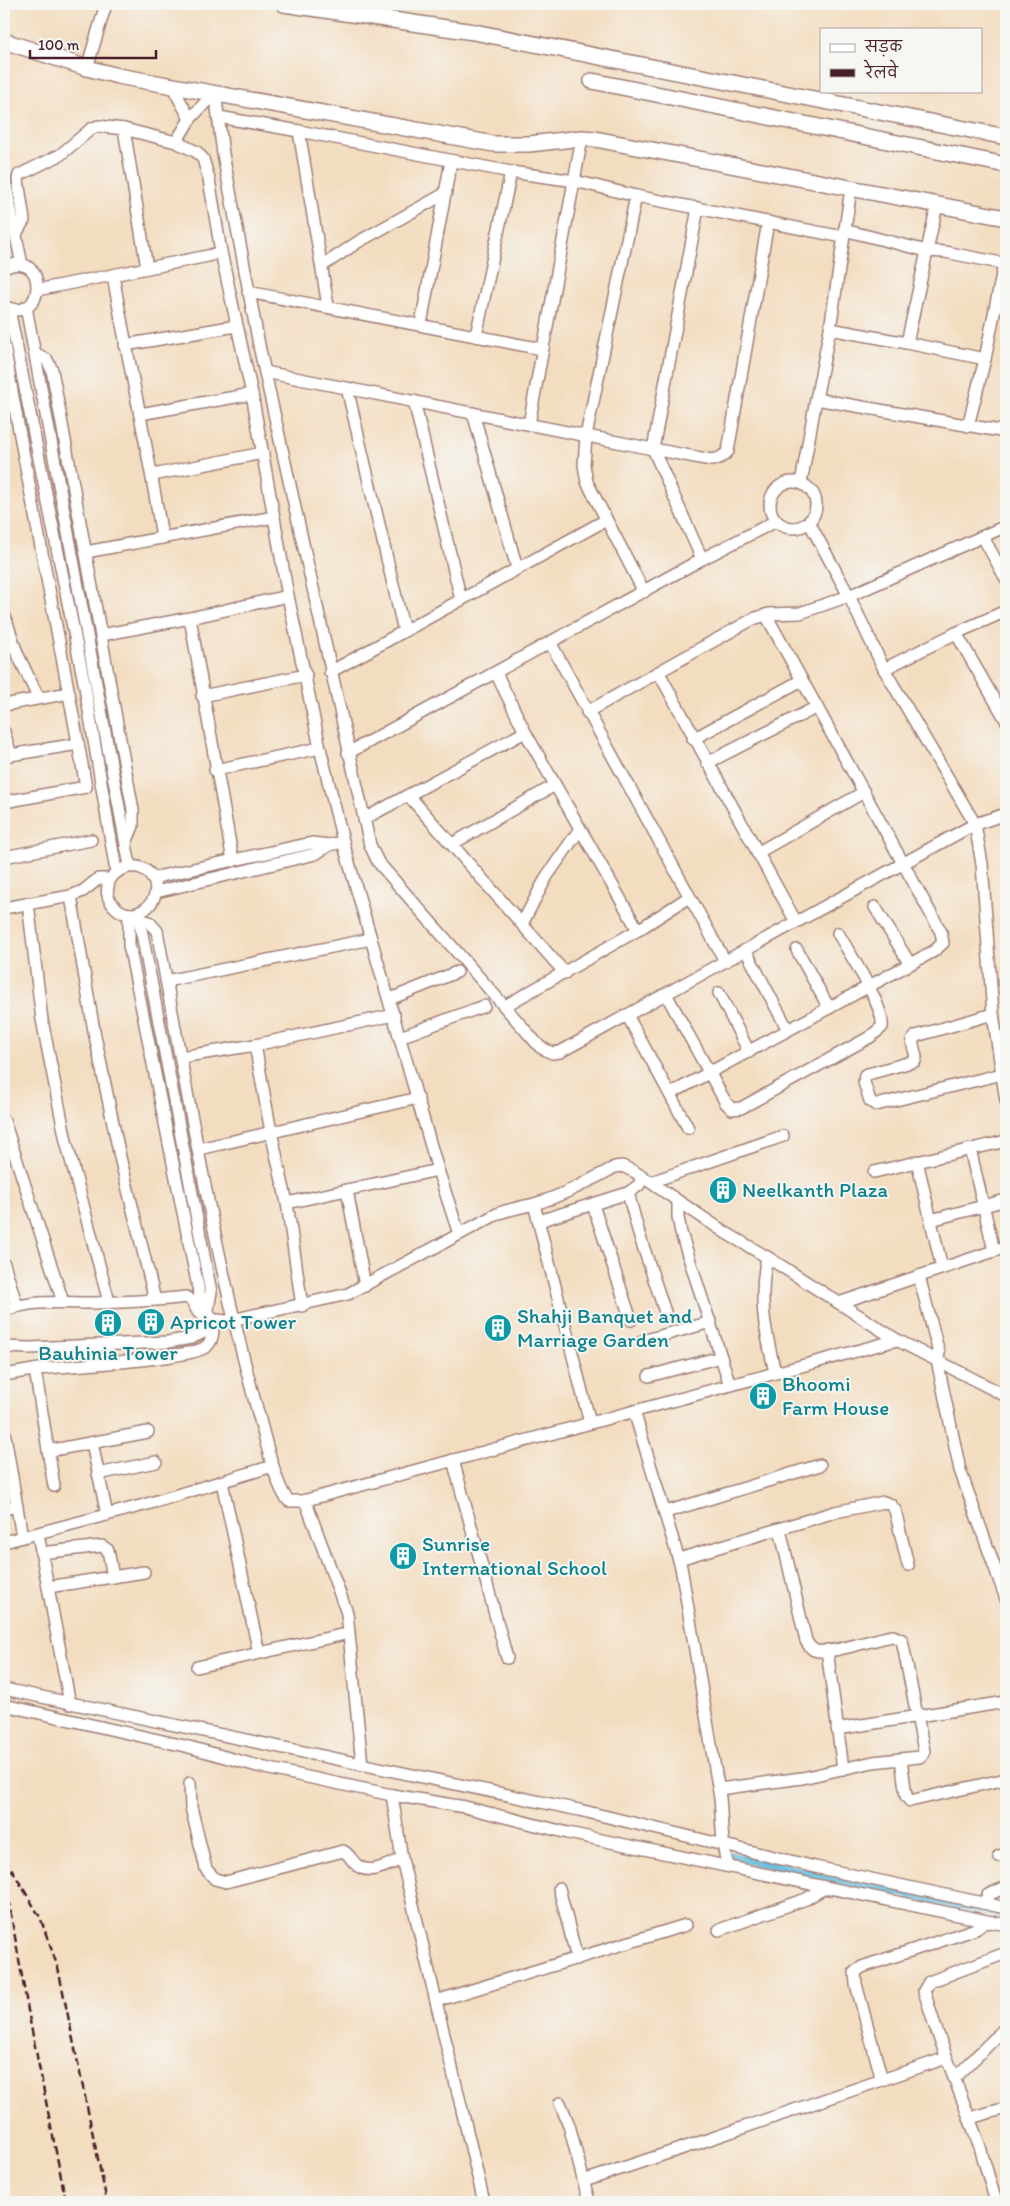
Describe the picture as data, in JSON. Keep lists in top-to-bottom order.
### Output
{
  "places": {
    "building": [
      "Neelkanth Plaza",
      "Apricot Tower",
      "Bauhinia Tower",
      "Shahji Banquet and Marriage Garden",
      "Bhoomi Farm House",
      "Sunrise International School"
    ]
  },
  "legend": ["सड़क", "रेलवे"],
  "scale_bar": "100 m"
}
